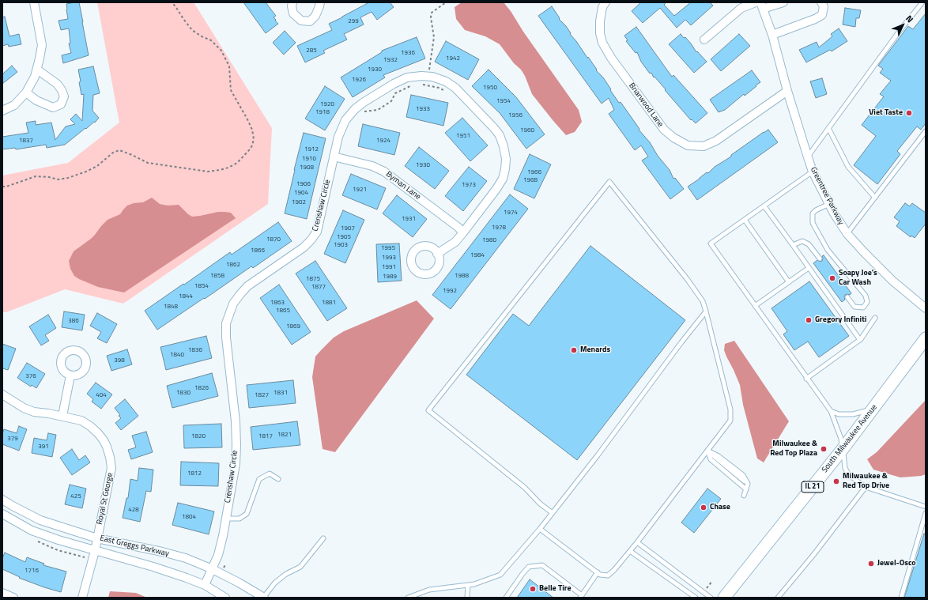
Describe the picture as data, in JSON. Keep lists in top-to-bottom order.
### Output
{
  "streets": {
    "main road": ["South Milwaukee Avenue", "IL 21"],
    "street": [
      "Briarwood Lane",
      "Byman Lane",
      "Greentree Parkway",
      "Crenshaw Circle",
      "Royal St George",
      "East Greggs Parkway"
    ]
  },
  "crossings": [
    ["Briarwood Lane", "Greentree Parkway"],
    ["Byman Lane", "Crenshaw Circle"],
    ["Crenshaw Circle", "East Greggs Parkway"],
    ["Royal St George", "East Greggs Parkway"]
  ],
  "places": [
    "Viet Taste",
    "Soapy Joe's Car Wash",
    "Gregory Infiniti",
    "Menards",
    "Milwaukee & Red Top Plaza",
    "Milwaukee & Red Top Drive",
    "Chase",
    "Jewel-Osco",
    "Belle Tire"
  ],
  "house_numbers": [
    "299",
    "285",
    "1936",
    "1942",
    "1932",
    "1930",
    "1926",
    "1950",
    "1954",
    "1920",
    "1933",
    "1918",
    "1956",
    "1960",
    "1951",
    "1837",
    "1924",
    "1912",
    "1910",
    "1930",
    "1908",
    "1966",
    "1968",
    "1906",
    "1973",
    "1921",
    "1904",
    "1902",
    "1974",
    "1931",
    "1978",
    "1907",
    "1905",
    "1870",
    "1980",
    "1903",
    "1995",
    "1866",
    "1984",
    "1993",
    "1862",
    "1991",
    "1858",
    "1988",
    "1989",
    "1875",
    "1854",
    "1877",
    "1992",
    "1844",
    "1863",
    "1881",
    "1848",
    "1865",
    "386",
    "1869",
    "1836",
    "1840",
    "398",
    "376",
    "1826",
    "1830",
    "1831",
    "404",
    "1827",
    "1821",
    "1820",
    "1817",
    "379",
    "391",
    "1812",
    "425",
    "428",
    "1804",
    "1716"
  ],
  "north": "top right"
}
